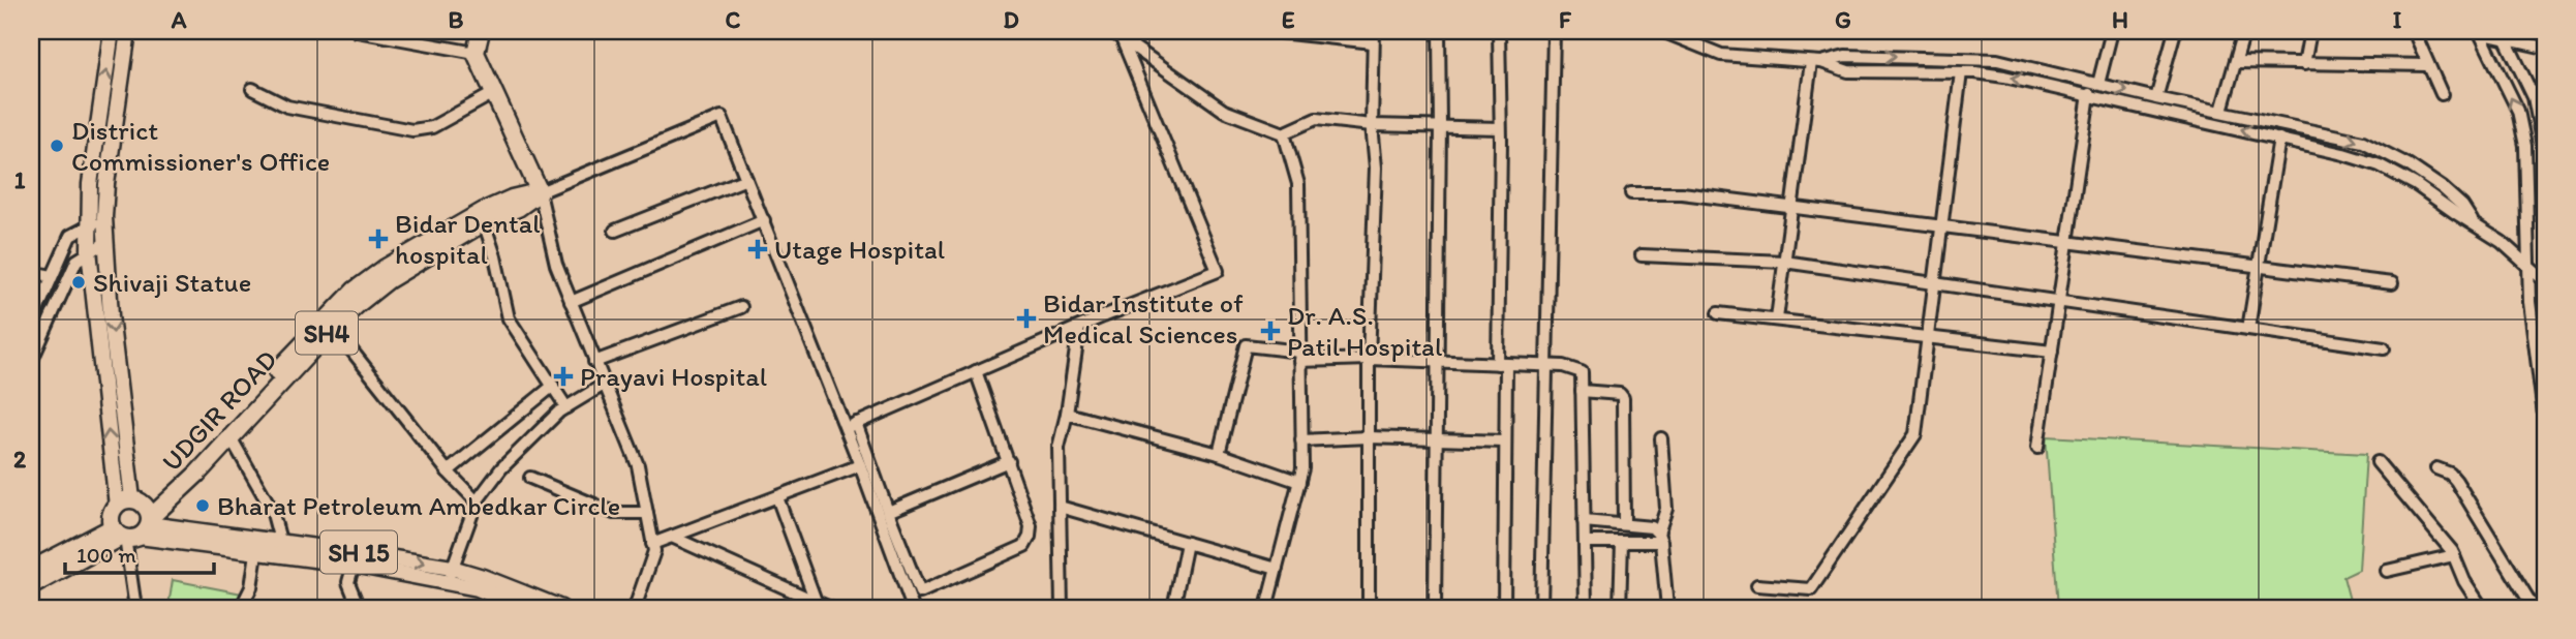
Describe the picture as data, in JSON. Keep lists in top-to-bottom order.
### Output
{
  "streets": {
    "highway": ["SH4", "UDGIR ROAD"],
    "main road": ["SH 15"]
  },
  "crossings": [
    ["UDGIR ROAD", "SH 15"]
  ],
  "places": {
    "other": ["District Commissioner's Office", "Shivaji Statue", "Bharat Petroleum Ambedkar Circle"],
    "health": [
      "Bidar Dental hospital",
      "Utage Hospital",
      "Bidar Institute of Medical Sciences",
      "Dr. A.S. Patil Hospital",
      "Prayavi Hospital"
    ]
  },
  "scale_bar": "100 m",
  "grid": {
    "columns": [
      "A",
      "B",
      "C",
      "D",
      "E",
      "F",
      "G",
      "H",
      "I"
    ],
    "rows": ["1", "2"]
  }
}
